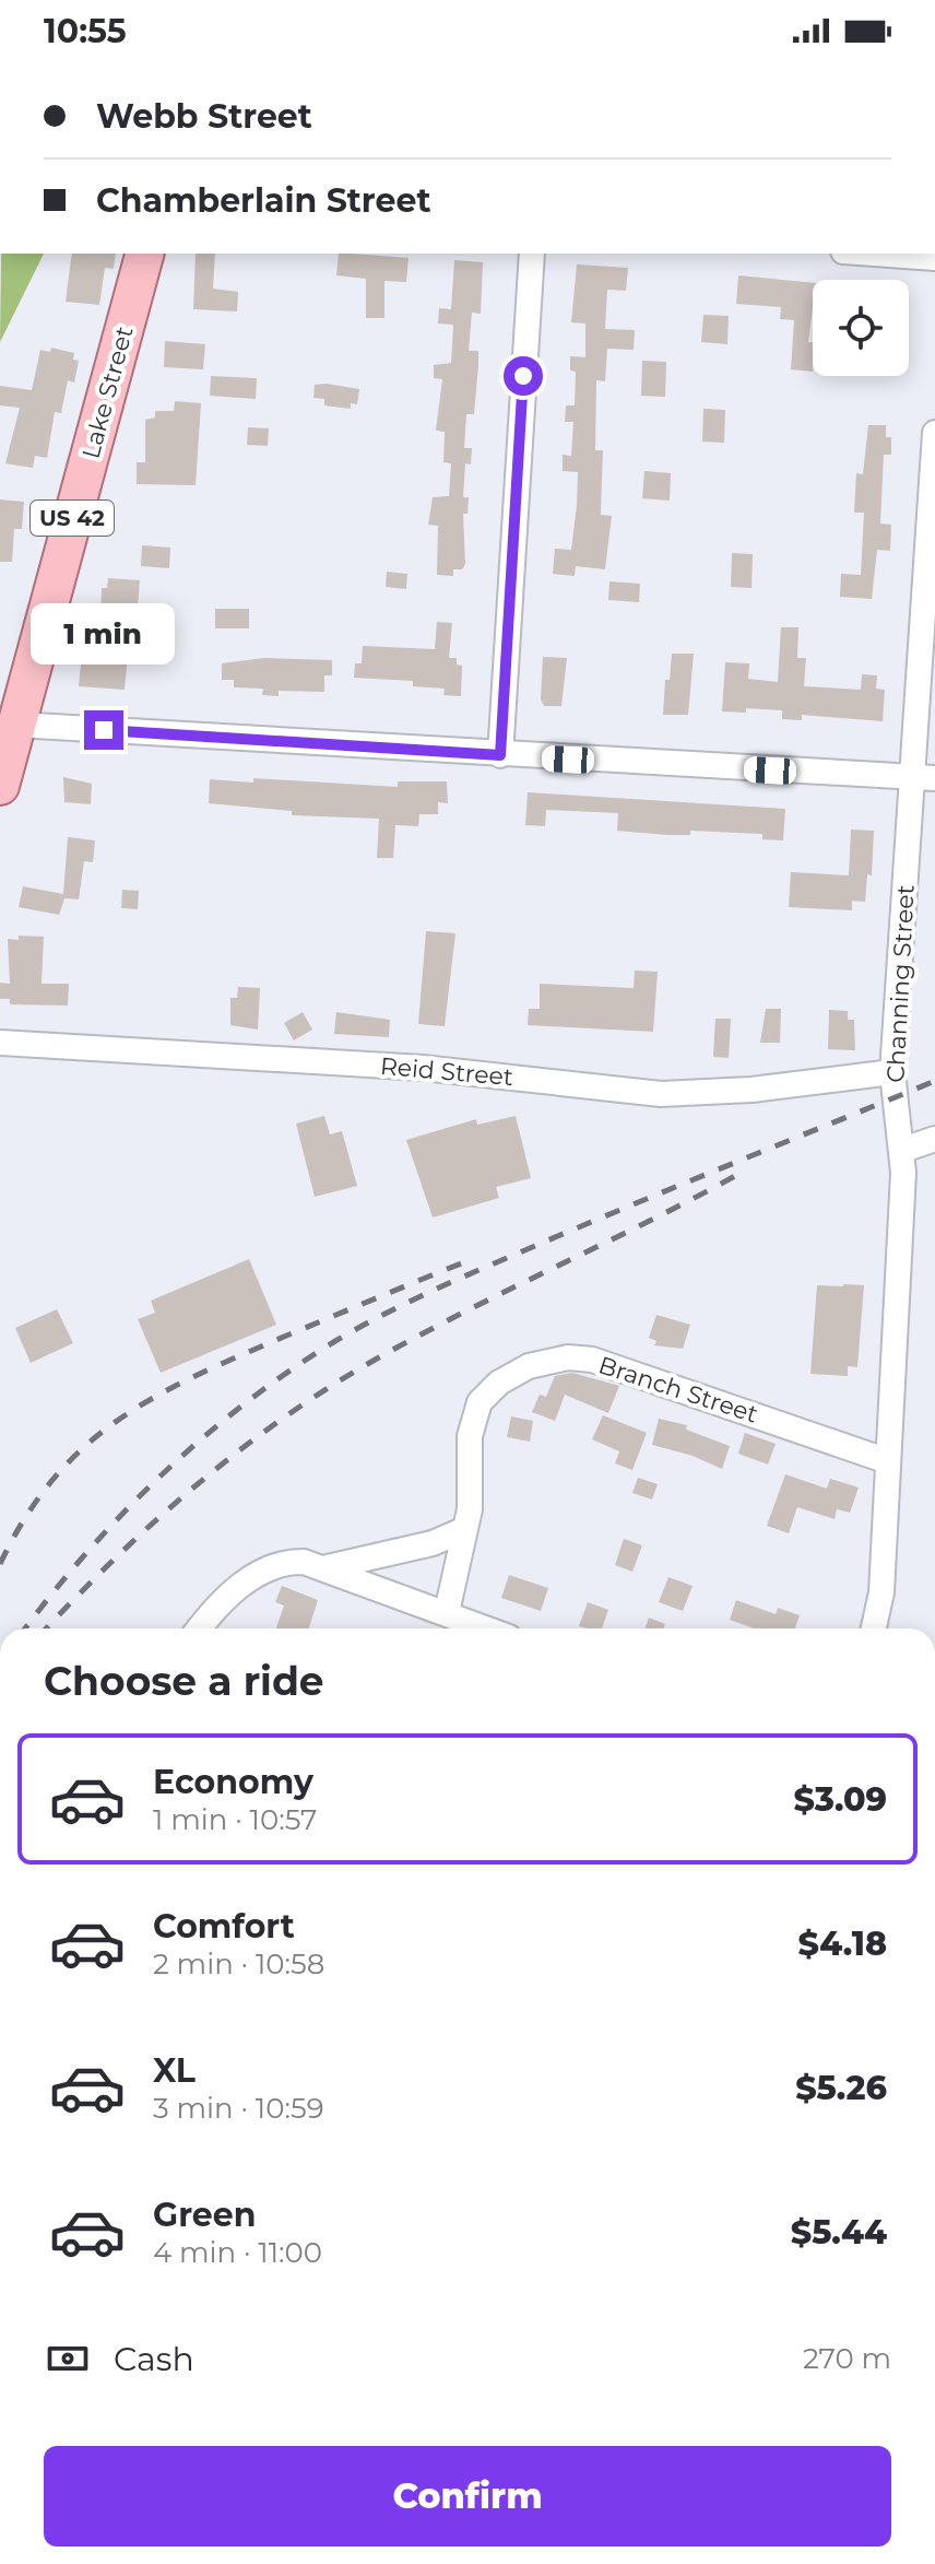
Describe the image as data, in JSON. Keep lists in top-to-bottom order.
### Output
{
  "streets": {
    "main road": ["Lake Street", "US 42"],
    "street": ["Channing Street", "Reid Street", "Branch Street"]
  },
  "crossings": [
    ["Channing Street", "Reid Street"],
    ["Channing Street", "Branch Street"]
  ],
  "page": {
    "status": "10:55",
    "banner": ["Webb Street", "Chamberlain Street"],
    "bubble": "1 min",
    "heading": "Choose a ride",
    "list": [
      {
        "name": "Economy",
        "note": "1 min · 10:57",
        "value": "$3.09"
      },
      {
        "name": "Comfort",
        "note": "2 min · 10:58",
        "value": "$4.18"
      },
      {
        "name": "XL",
        "note": "3 min · 10:59",
        "value": "$5.26"
      },
      {
        "name": "Green",
        "note": "4 min · 11:00",
        "value": "$5.44"
      }
    ],
    "pay": ["Cash", "270 m"],
    "buttons": "Confirm"
  }
}
